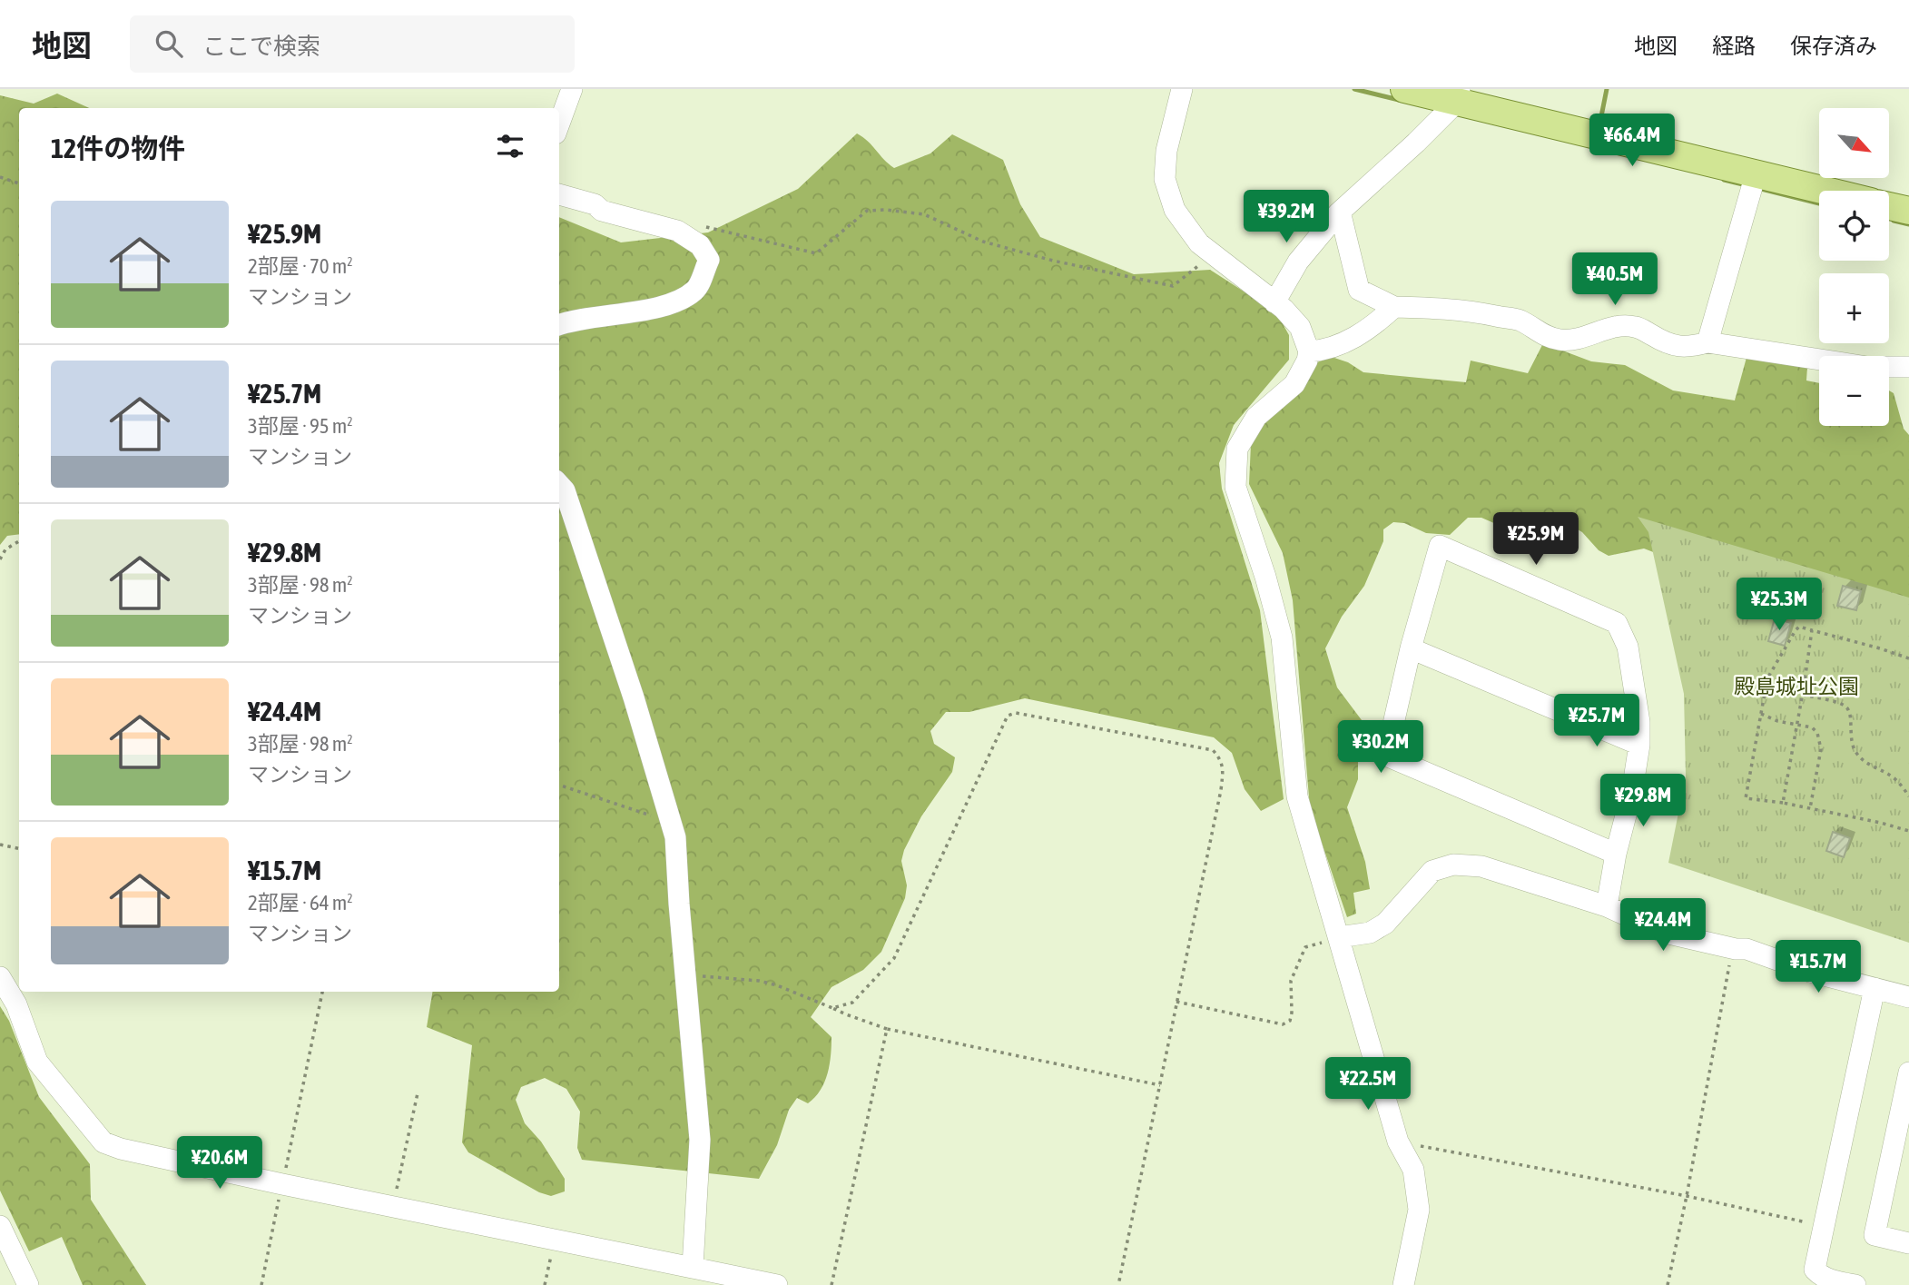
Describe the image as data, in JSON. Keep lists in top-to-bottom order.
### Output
{
  "parks": ["殿島城址公園"],
  "north": "bottom right",
  "page": {
    "header": "地図",
    "search": "ここで検索",
    "nav": ["地図", "経路", "保存済み"],
    "map_buttons": ["+", "−"],
    "heading": "12件の物件",
    "price": [
      "¥66.4M",
      "¥39.2M",
      "¥40.5M",
      "¥25.9M",
      "¥25.3M",
      "¥25.7M",
      "¥30.2M",
      "¥29.8M",
      "¥24.4M",
      "¥15.7M",
      "¥22.5M",
      "¥20.6M"
    ],
    "list": [
      {
        "name": "¥25.9M",
        "note": "2部屋 · 70 m² · マンション"
      },
      {
        "name": "¥25.7M",
        "note": "3部屋 · 95 m² · マンション"
      },
      {
        "name": "¥29.8M",
        "note": "3部屋 · 98 m² · マンション"
      },
      {
        "name": "¥24.4M",
        "note": "3部屋 · 98 m² · マンション"
      },
      {
        "name": "¥15.7M",
        "note": "2部屋 · 64 m² · マンション"
      }
    ]
  }
}
